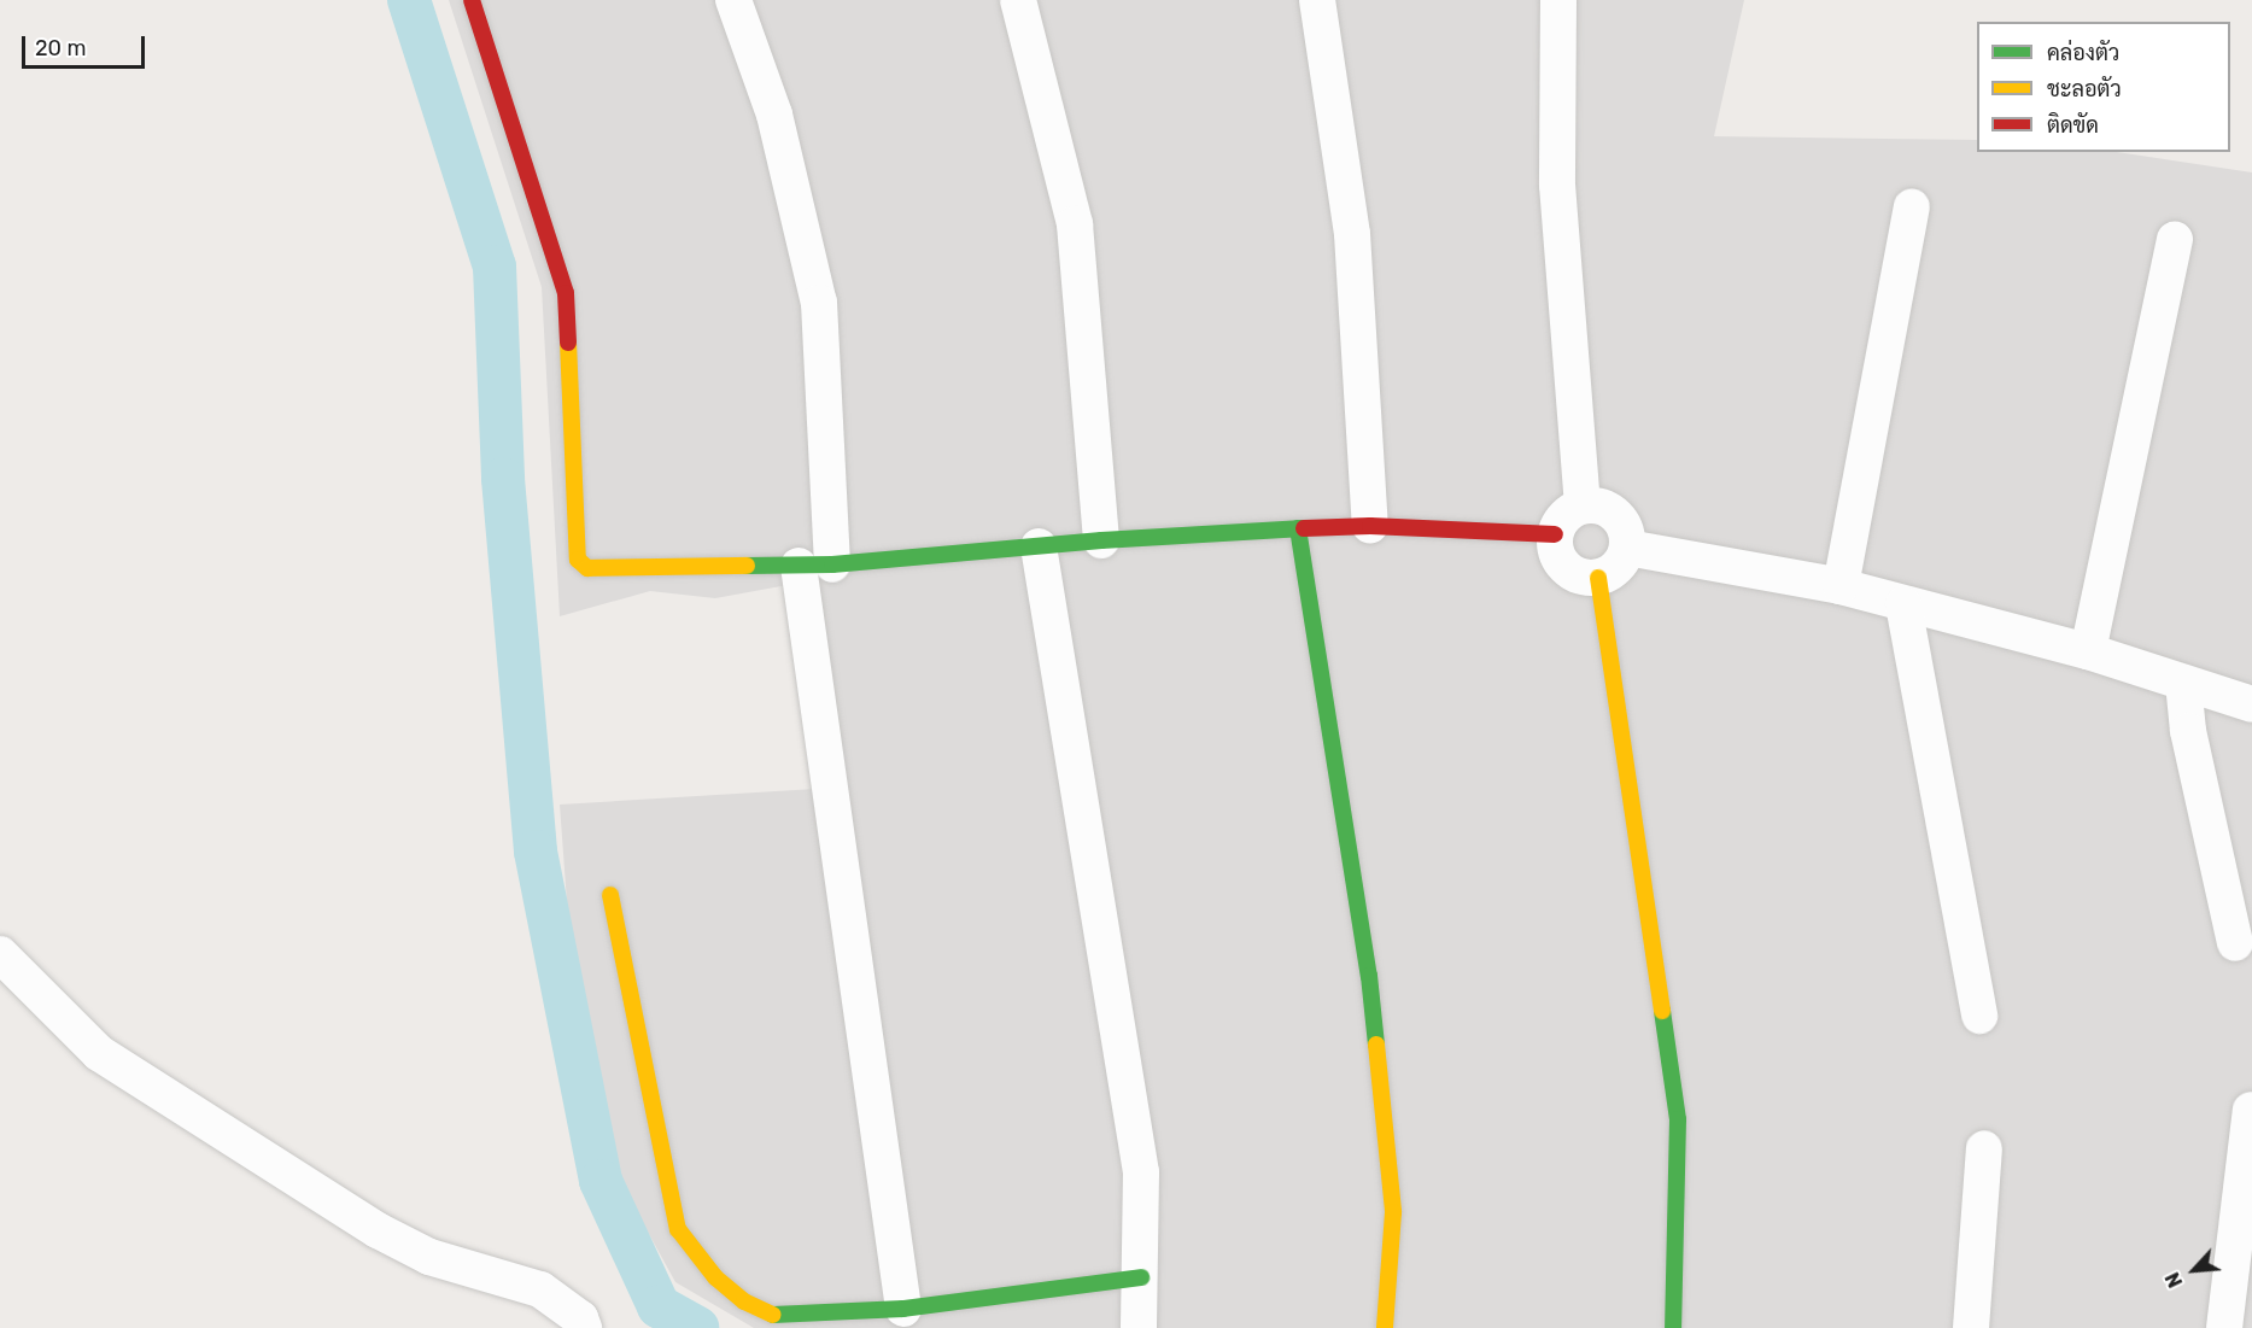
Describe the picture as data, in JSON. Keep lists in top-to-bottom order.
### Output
{
  "legend": ["คล่องตัว", "ชะลอตัว", "ติดขัด"],
  "scale_bar": "20 m",
  "north": "bottom left"
}
